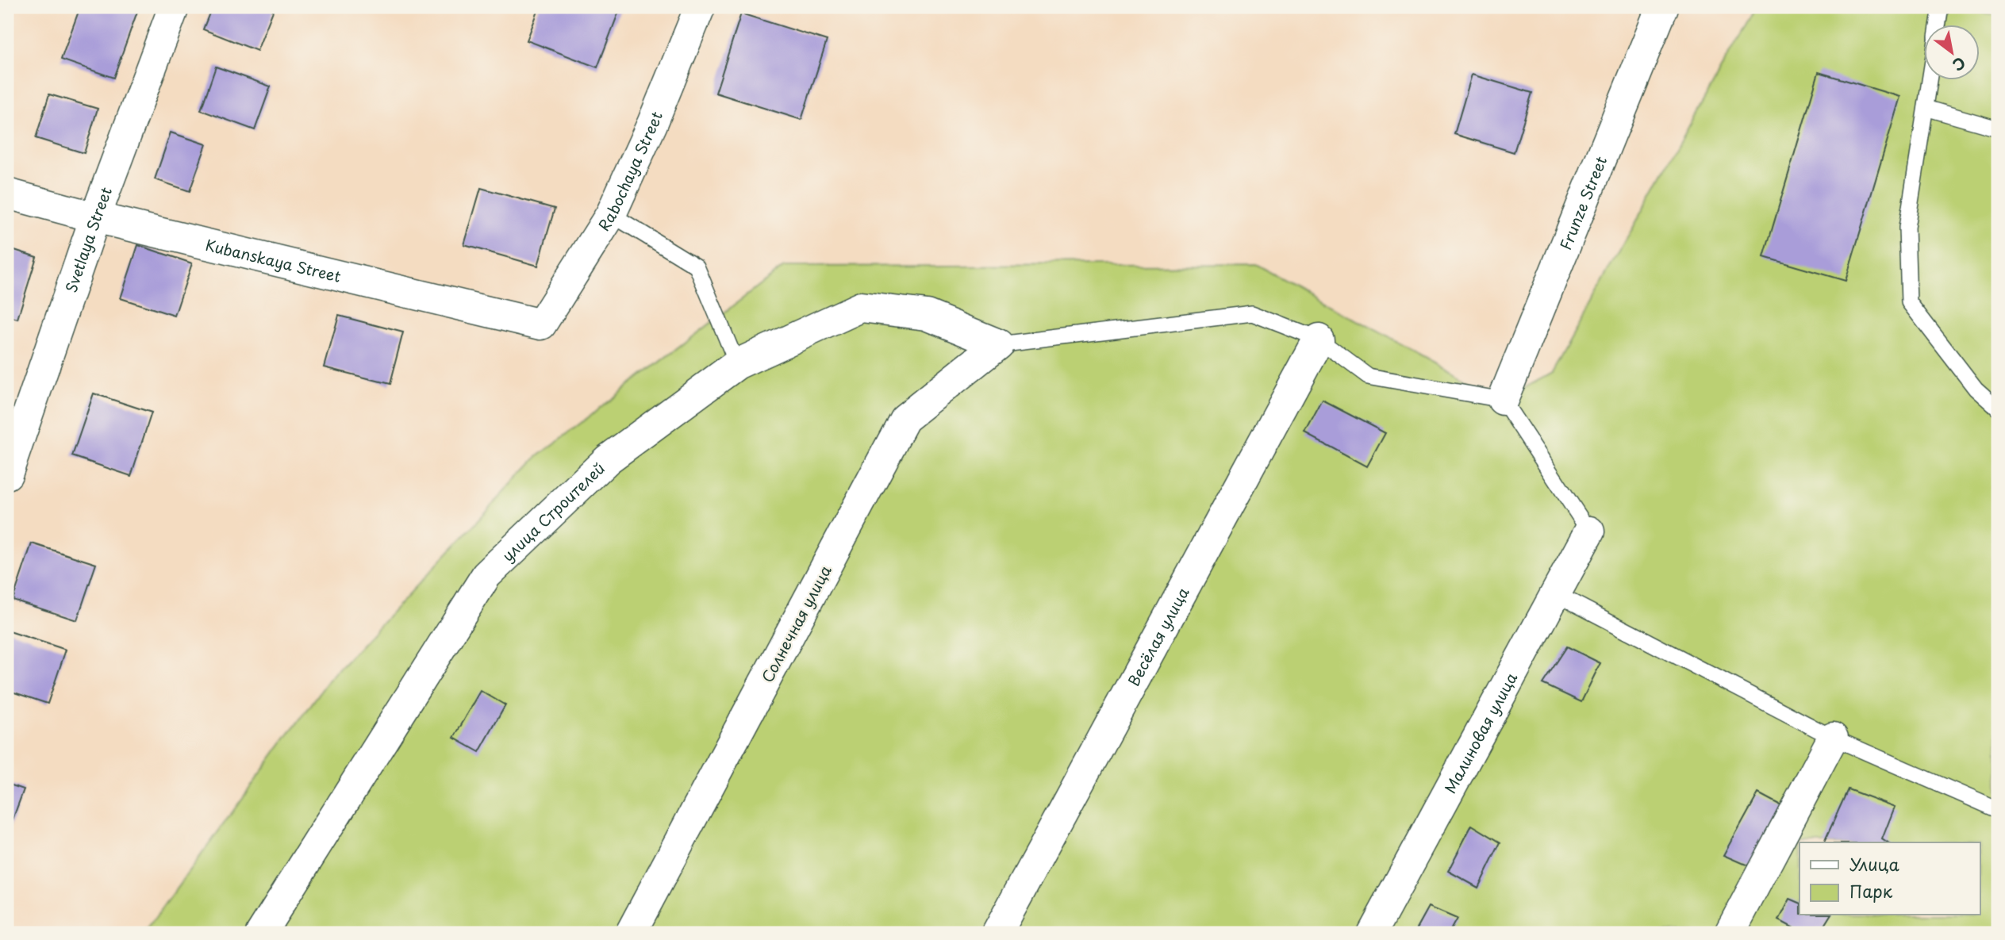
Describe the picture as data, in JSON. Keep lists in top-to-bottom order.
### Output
{
  "streets": {
    "street": [
      "Rabochaya Street",
      "Frunze Street",
      "Svetlaya Street",
      "Kubanskaya Street",
      "улица Строителей",
      "Солнечная улица",
      "Весёлая улица",
      "Малиновая улица"
    ]
  },
  "crossings": [
    ["Rabochaya Street", "Kubanskaya Street"],
    ["Svetlaya Street", "Kubanskaya Street"],
    ["улица Строителей", "Солнечная улица"]
  ],
  "legend": ["Улица", "Парк"],
  "north": "bottom right"
}
